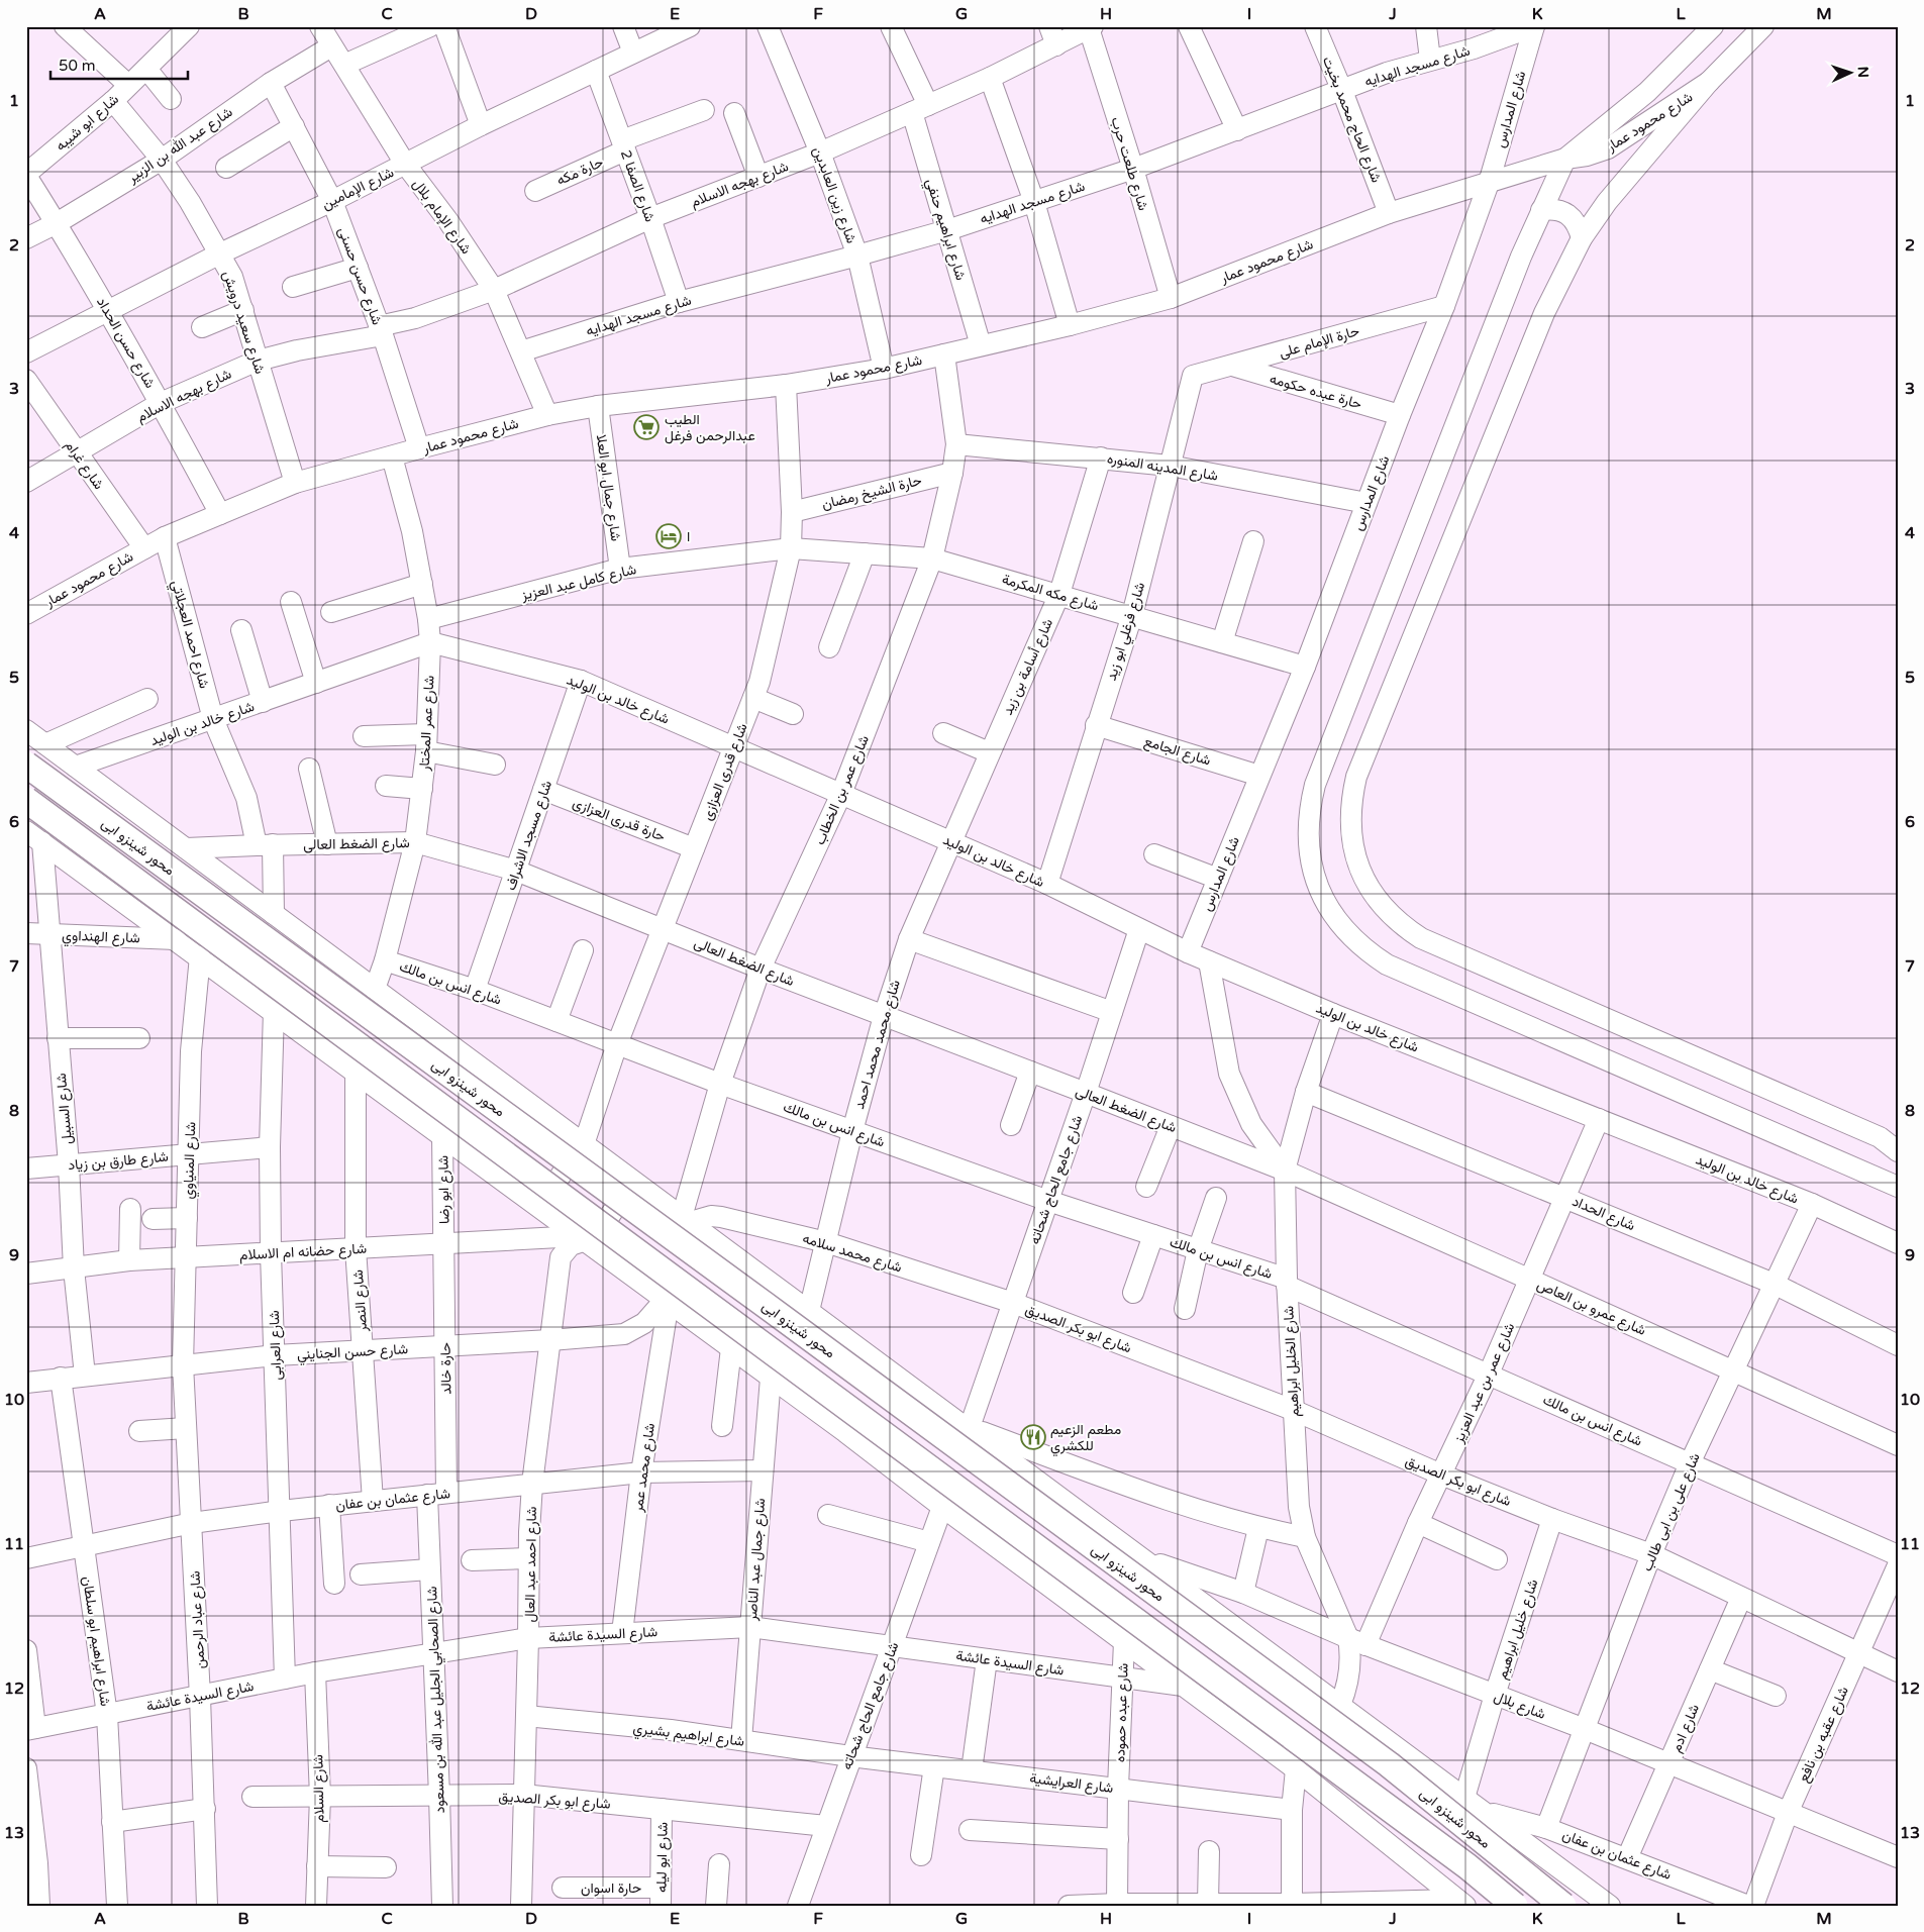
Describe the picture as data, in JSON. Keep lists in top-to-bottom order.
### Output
{
  "streets": {
    "main road": ["محور شينزو ابى"],
    "street": [
      "شارع مسجد الهدايه",
      "شارع المدارس",
      "شارع الحاج محمد بخيت",
      "شارع محمود عمار",
      "شارع ابو شيبه",
      "شارع عبد الله بن الزبير",
      "شارع طلعت حرب",
      "حارة مكه",
      "شارع بهجه الاسلام",
      "شارع الصفا 2",
      "شارع الإمامين",
      "شارع زين العابدين",
      "شارع الإمام بلال",
      "شارع ابراهيم حنفي",
      "شارع حسن حسنى",
      "شارع سعيد درويش",
      "حارة الإمام على",
      "شارع حسن الحداد",
      "حارة عبده حكومه",
      "شارع غرام",
      "شارع المدينه المنوره",
      "شارع جمال ابو العلا",
      "حارة الشيخ رمضان",
      "شارع كامل عبد العزيز",
      "شارع مكه المكرمة",
      "شارع فرغلي ابو زيد",
      "شارع احمد العجلاتي",
      "شارع أسامة بن زيد",
      "شارع خالد بن الوليد",
      "شارع عمر المختار",
      "شارع الجامع",
      "شارع قدرى العزازى",
      "شارع عمر بن الخطاب",
      "حارة قدرى العزازى",
      "شارع مسجد الاشراف",
      "شارع الضغط العالى",
      "شارع الهنداوي",
      "شارع انس بن مالك",
      "شارع محمد محمد احمد",
      "شارع السبيل",
      "شارع طارق بن زياد",
      "شارع المنياوي",
      "شارع جامع الحاج شحاته",
      "شارع ابو رضا",
      "شارع الحداد",
      "شارع حضانه ام الاسلام",
      "شارع محمد سلامه",
      "شارع النصر",
      "شارع عمرو بن العاص",
      "شارع ابو بكر الصديق",
      "شارع العرابى",
      "شارع حسن الجنايني",
      "شارع الخليل ابراهيم",
      "حارة خالد",
      "شارع عمر بن عبد العزيز",
      "شارع محمد عمر",
      "شارع عثمان بن عفان",
      "شارع على بن ابى طالب",
      "شارع جمال عبد الناصر",
      "شارع احمد عبد العال",
      "شارع عباد الرحمن",
      "شارع خليل ابراهيم",
      "شارع السيدة عائشة",
      "شارع ابراهيم ابو سلطان",
      "شارع الصحابي الجليل عبد الله بن مسعود",
      "شارع بلال",
      "شارع عبده حموده",
      "شارع ادم",
      "شارع ابراهيم بشيري",
      "شارع عقبه بن نافع",
      "شارع العرايشية",
      "شارع السلام",
      "شارع ابو ليله",
      "حارة اسوان"
    ]
  },
  "crossings": [
    ["شارع مسجد الهدايه", "شارع المدارس"],
    ["شارع مسجد الهدايه", "شارع الحاج محمد بخيت"],
    ["شارع مسجد الهدايه", "شارع طلعت حرب"],
    ["شارع مسجد الهدايه", "شارع الصفا 2"],
    ["شارع مسجد الهدايه", "شارع زين العابدين"],
    ["شارع مسجد الهدايه", "شارع الإمام بلال"],
    ["شارع مسجد الهدايه", "شارع ابراهيم حنفي"],
    ["شارع المدارس", "شارع محمود عمار"],
    ["شارع المدارس", "حارة الإمام على"],
    ["شارع المدارس", "حارة عبده حكومه"],
    ["شارع المدارس", "شارع المدينه المنوره"],
    ["شارع المدارس", "شارع مكه المكرمة"],
    ["شارع المدارس", "شارع خالد بن الوليد"],
    ["شارع المدارس", "شارع الجامع"],
    ["شارع الحاج محمد بخيت", "شارع محمود عمار"],
    ["شارع محمود عمار", "شارع طلعت حرب"],
    ["شارع محمود عمار", "شارع زين العابدين"],
    ["شارع محمود عمار", "شارع الإمام بلال"],
    ["شارع محمود عمار", "شارع ابراهيم حنفي"],
    ["شارع محمود عمار", "شارع حسن حسنى"],
    ["شارع محمود عمار", "شارع سعيد درويش"],
    ["شارع محمود عمار", "شارع حسن الحداد"],
    ["شارع محمود عمار", "شارع غرام"],
    ["شارع محمود عمار", "شارع جمال ابو العلا"],
    ["شارع محمود عمار", "شارع احمد العجلاتي"],
    ["شارع محمود عمار", "شارع عمر المختار"],
    ["شارع محمود عمار", "شارع قدرى العزازى"],
    ["شارع محمود عمار", "شارع عمر بن الخطاب"],
    ["شارع ابو شيبه", "شارع سعيد درويش"],
    ["شارع ابو شيبه", "شارع حسن الحداد"],
    ["شارع عبد الله بن الزبير", "شارع الإمام بلال"],
    ["شارع عبد الله بن الزبير", "شارع حسن حسنى"],
    ["شارع عبد الله بن الزبير", "شارع سعيد درويش"],
    ["شارع عبد الله بن الزبير", "شارع حسن الحداد"],
    ["شارع طلعت حرب", "شارع بهجه الاسلام"],
    ["حارة مكه", "شارع الصفا 2"],
    ["شارع بهجه الاسلام", "شارع الصفا 2"],
    ["شارع بهجه الاسلام", "شارع زين العابدين"],
    ["شارع بهجه الاسلام", "شارع الإمام بلال"],
    ["شارع بهجه الاسلام", "شارع ابراهيم حنفي"],
    ["شارع بهجه الاسلام", "شارع حسن حسنى"],
    ["شارع بهجه الاسلام", "شارع سعيد درويش"],
    ["شارع بهجه الاسلام", "شارع حسن الحداد"],
    ["شارع بهجه الاسلام", "شارع غرام"],
    ["شارع الصفا 2", "شارع الإمامين"],
    ["شارع الإمامين", "شارع الإمام بلال"],
    ["شارع الإمامين", "شارع حسن حسنى"],
    ["شارع الإمامين", "شارع سعيد درويش"],
    ["شارع الإمامين", "شارع حسن الحداد"],
    ["حارة الإمام على", "حارة عبده حكومه"],
    ["حارة الإمام على", "شارع فرغلي ابو زيد"],
    ["شارع المدينه المنوره", "شارع فرغلي ابو زيد"],
    ["شارع المدينه المنوره", "شارع أسامة بن زيد"],
    ["شارع المدينه المنوره", "شارع عمر بن الخطاب"],
    ["شارع جمال ابو العلا", "شارع كامل عبد العزيز"],
    ["حارة الشيخ رمضان", "شارع قدرى العزازى"],
    ["حارة الشيخ رمضان", "شارع عمر بن الخطاب"],
    ["شارع كامل عبد العزيز", "شارع مكه المكرمة"],
    ["شارع كامل عبد العزيز", "شارع عمر المختار"],
    ["شارع كامل عبد العزيز", "شارع قدرى العزازى"],
    ["شارع مكه المكرمة", "شارع فرغلي ابو زيد"],
    ["شارع مكه المكرمة", "شارع أسامة بن زيد"],
    ["شارع مكه المكرمة", "شارع قدرى العزازى"],
    ["شارع مكه المكرمة", "شارع عمر بن الخطاب"],
    ["شارع فرغلي ابو زيد", "شارع خالد بن الوليد"],
    ["شارع فرغلي ابو زيد", "شارع الجامع"],
    ["شارع احمد العجلاتي", "شارع خالد بن الوليد"],
    ["شارع احمد العجلاتي", "شارع الضغط العالى"],
    ["شارع أسامة بن زيد", "شارع خالد بن الوليد"],
    ["شارع أسامة بن زيد", "شارع محمد محمد احمد"],
    ["شارع خالد بن الوليد", "شارع عمر المختار"],
    ["شارع خالد بن الوليد", "شارع قدرى العزازى"],
    ["شارع خالد بن الوليد", "شارع عمر بن الخطاب"],
    ["شارع خالد بن الوليد", "شارع مسجد الاشراف"],
    ["شارع خالد بن الوليد", "شارع محمد محمد احمد"],
    ["شارع خالد بن الوليد", "شارع جامع الحاج شحاته"],
    ["شارع خالد بن الوليد", "شارع الخليل ابراهيم"],
    ["شارع خالد بن الوليد", "شارع عمر بن عبد العزيز"],
    ["شارع خالد بن الوليد", "شارع على بن ابى طالب"],
    ["شارع عمر المختار", "شارع الضغط العالى"],
    ["شارع عمر المختار", "شارع انس بن مالك"],
    ["شارع قدرى العزازى", "حارة قدرى العزازى"],
    ["شارع قدرى العزازى", "شارع الضغط العالى"],
    ["شارع قدرى العزازى", "شارع انس بن مالك"],
    ["شارع عمر بن الخطاب", "شارع الضغط العالى"],
    ["شارع عمر بن الخطاب", "شارع انس بن مالك"],
    ["شارع عمر بن الخطاب", "شارع محمد سلامه"],
    ["حارة قدرى العزازى", "شارع مسجد الاشراف"],
    ["شارع مسجد الاشراف", "شارع الضغط العالى"],
    ["شارع مسجد الاشراف", "شارع انس بن مالك"],
    ["شارع الضغط العالى", "شارع محمد محمد احمد"],
    ["شارع الضغط العالى", "شارع جامع الحاج شحاته"],
    ["شارع الضغط العالى", "شارع عمرو بن العاص"],
    ["شارع الضغط العالى", "شارع الخليل ابراهيم"],
    ["شارع الهنداوي", "شارع السبيل"],
    ["شارع انس بن مالك", "شارع محمد محمد احمد"],
    ["شارع انس بن مالك", "شارع جامع الحاج شحاته"],
    ["شارع انس بن مالك", "شارع الخليل ابراهيم"],
    ["شارع انس بن مالك", "شارع عمر بن عبد العزيز"],
    ["شارع انس بن مالك", "شارع على بن ابى طالب"],
    ["شارع محمد محمد احمد", "شارع محمد سلامه"],
    ["شارع السبيل", "شارع طارق بن زياد"],
    ["شارع السبيل", "شارع حضانه ام الاسلام"],
    ["شارع السبيل", "شارع حسن الجنايني"],
    ["شارع طارق بن زياد", "شارع المنياوي"],
    ["شارع طارق بن زياد", "شارع العرابى"],
    ["شارع المنياوي", "شارع حضانه ام الاسلام"],
    ["شارع المنياوي", "شارع حسن الجنايني"],
    ["شارع المنياوي", "شارع عباد الرحمن"],
    ["شارع جامع الحاج شحاته", "شارع محمد سلامه"],
    ["شارع جامع الحاج شحاته", "شارع ابو بكر الصديق"],
    ["شارع جامع الحاج شحاته", "شارع السيدة عائشة"],
    ["شارع جامع الحاج شحاته", "شارع ابراهيم بشيري"],
    ["شارع جامع الحاج شحاته", "شارع العرايشية"],
    ["شارع ابو رضا", "شارع حضانه ام الاسلام"],
    ["شارع ابو رضا", "حارة خالد"],
    ["شارع الحداد", "شارع الخليل ابراهيم"],
    ["شارع الحداد", "شارع عمر بن عبد العزيز"],
    ["شارع الحداد", "شارع على بن ابى طالب"],
    ["شارع حضانه ام الاسلام", "شارع النصر"],
    ["شارع حضانه ام الاسلام", "شارع العرابى"],
    ["شارع حضانه ام الاسلام", "حارة خالد"],
    ["شارع حضانه ام الاسلام", "شارع احمد عبد العال"],
    ["شارع محمد سلامه", "شارع ابو بكر الصديق"],
    ["شارع النصر", "شارع حسن الجنايني"],
    ["شارع النصر", "شارع عثمان بن عفان"],
    ["شارع عمرو بن العاص", "شارع الخليل ابراهيم"],
    ["شارع عمرو بن العاص", "شارع عمر بن عبد العزيز"],
    ["شارع عمرو بن العاص", "شارع على بن ابى طالب"],
    ["شارع ابو بكر الصديق", "شارع الخليل ابراهيم"],
    ["شارع ابو بكر الصديق", "شارع عمر بن عبد العزيز"],
    ["شارع ابو بكر الصديق", "شارع على بن ابى طالب"],
    ["شارع ابو بكر الصديق", "شارع احمد عبد العال"],
    ["شارع ابو بكر الصديق", "شارع خليل ابراهيم"],
    ["شارع ابو بكر الصديق", "شارع الصحابي الجليل عبد الله بن مسعود"],
    ["شارع ابو بكر الصديق", "شارع ادم"],
    ["شارع ابو بكر الصديق", "شارع عقبه بن نافع"],
    ["شارع ابو بكر الصديق", "شارع السلام"],
    ["شارع ابو بكر الصديق", "شارع ابو ليله"],
    ["شارع العرابى", "شارع حسن الجنايني"],
    ["شارع العرابى", "شارع عثمان بن عفان"],
    ["شارع العرابى", "شارع السيدة عائشة"],
    ["شارع حسن الجنايني", "حارة خالد"],
    ["شارع حسن الجنايني", "شارع محمد عمر"],
    ["شارع حسن الجنايني", "شارع احمد عبد العال"],
    ["شارع حسن الجنايني", "شارع عباد الرحمن"],
    ["شارع حسن الجنايني", "شارع ابراهيم ابو سلطان"],
    ["شارع الخليل ابراهيم", "شارع عمر بن عبد العزيز"],
    ["شارع الخليل ابراهيم", "شارع بلال"],
    ["حارة خالد", "شارع عثمان بن عفان"],
    ["شارع عمر بن عبد العزيز", "شارع بلال"],
    ["شارع محمد عمر", "شارع عثمان بن عفان"],
    ["شارع محمد عمر", "شارع السيدة عائشة"],
    ["شارع عثمان بن عفان", "شارع على بن ابى طالب"],
    ["شارع عثمان بن عفان", "شارع جمال عبد الناصر"],
    ["شارع عثمان بن عفان", "شارع احمد عبد العال"],
    ["شارع عثمان بن عفان", "شارع عباد الرحمن"],
    ["شارع عثمان بن عفان", "شارع ابراهيم ابو سلطان"],
    ["شارع عثمان بن عفان", "شارع الصحابي الجليل عبد الله بن مسعود"],
    ["شارع عثمان بن عفان", "شارع ادم"],
    ["شارع عثمان بن عفان", "شارع عقبه بن نافع"],
    ["شارع على بن ابى طالب", "شارع بلال"],
    ["شارع جمال عبد الناصر", "شارع السيدة عائشة"],
    ["شارع جمال عبد الناصر", "شارع ابراهيم بشيري"],
    ["شارع احمد عبد العال", "شارع السيدة عائشة"],
    ["شارع احمد عبد العال", "شارع ابراهيم بشيري"],
    ["شارع عباد الرحمن", "شارع السيدة عائشة"],
    ["شارع خليل ابراهيم", "شارع بلال"],
    ["شارع السيدة عائشة", "شارع ابراهيم ابو سلطان"],
    ["شارع السيدة عائشة", "شارع الصحابي الجليل عبد الله بن مسعود"],
    ["شارع السيدة عائشة", "شارع عبده حموده"],
    ["شارع السيدة عائشة", "شارع السلام"],
    ["شارع بلال", "شارع ادم"],
    ["شارع بلال", "شارع عقبه بن نافع"],
    ["شارع عبده حموده", "شارع العرايشية"],
    ["شارع ابراهيم بشيري", "شارع العرايشية"],
    ["شارع ابو ليله", "حارة اسوان"]
  ],
  "places": {
    "supermarket": ["الطيب عبدالرحمن فرغل"],
    "hotel": ["ا"],
    "restaurant": ["مطعم الزعيم للكشري"]
  },
  "scale_bar": "50 m",
  "north": "right",
  "grid": {
    "columns": [
      "A",
      "B",
      "C",
      "D",
      "E",
      "F",
      "G",
      "H",
      "I",
      "J",
      "K",
      "L",
      "M"
    ],
    "rows": [
      "1",
      "2",
      "3",
      "4",
      "5",
      "6",
      "7",
      "8",
      "9",
      "10",
      "11",
      "12",
      "13"
    ]
  }
}
